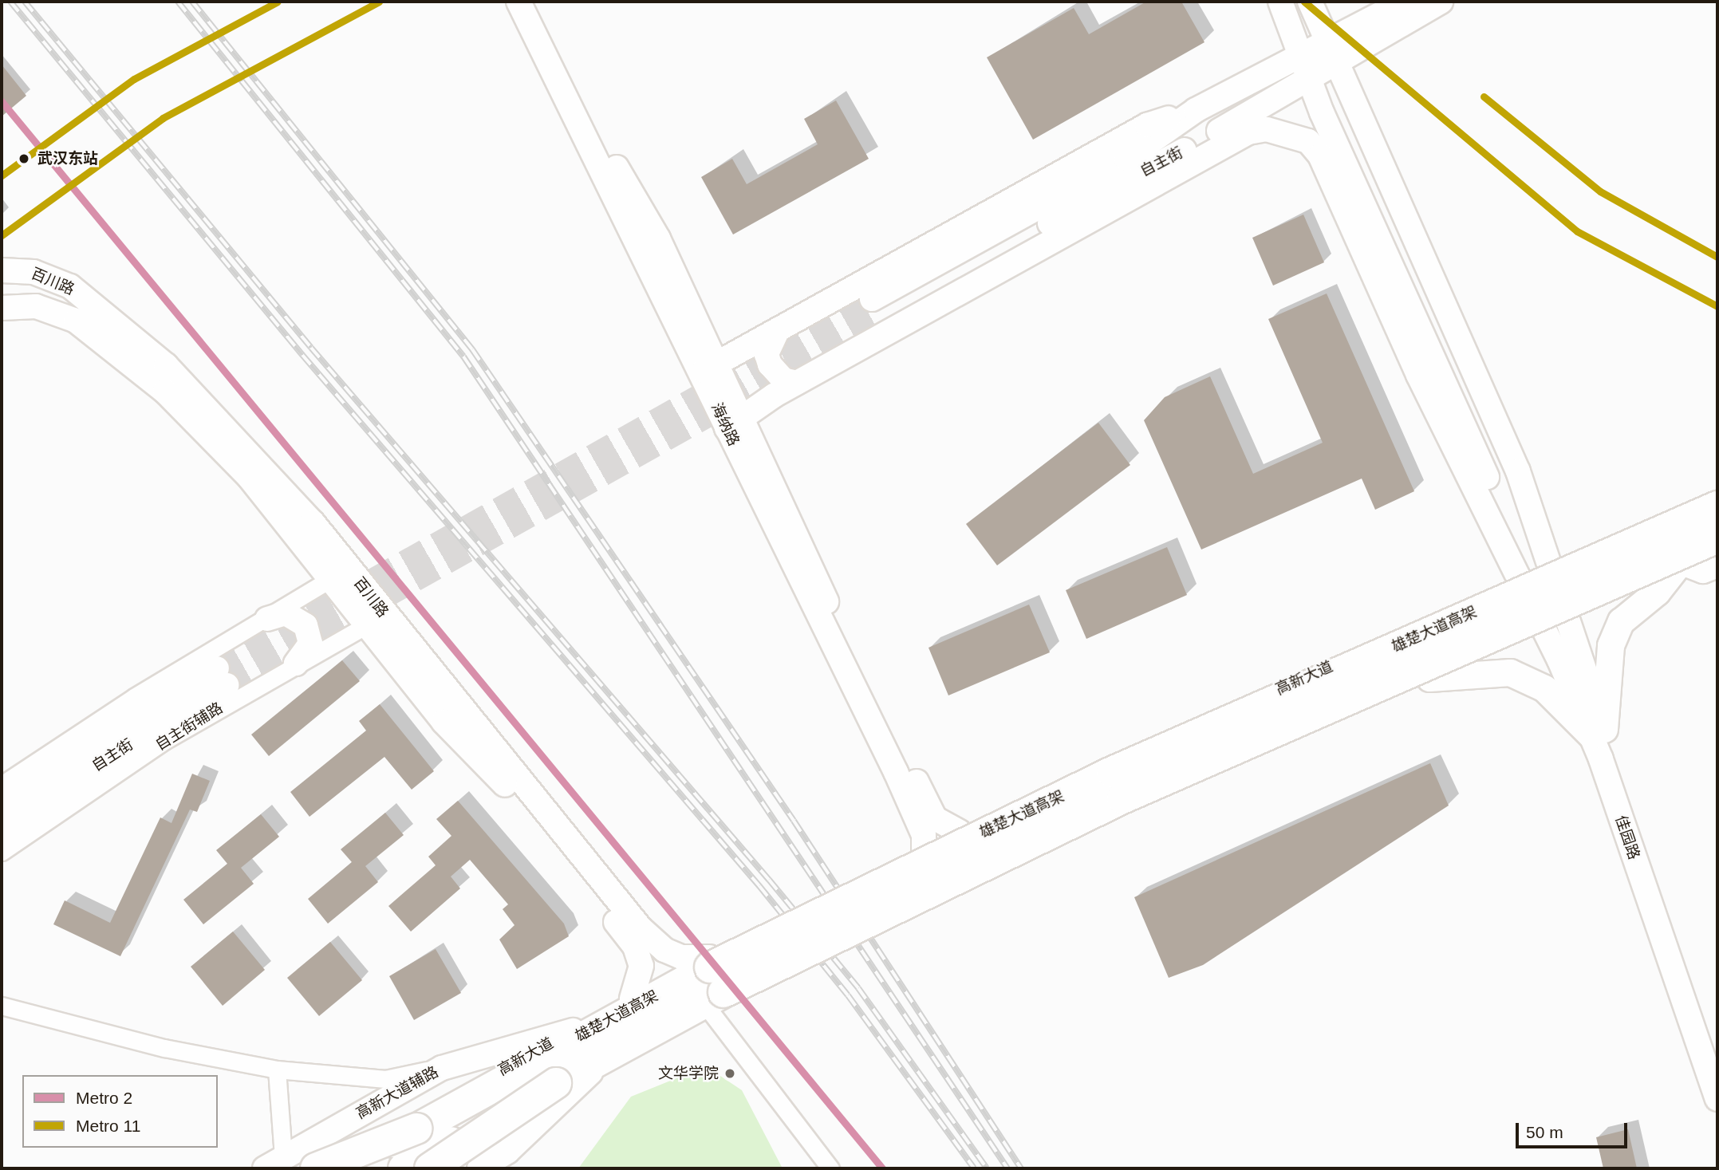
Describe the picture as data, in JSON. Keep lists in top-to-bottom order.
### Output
{
  "streets": {
    "highway": ["雄楚大道高架"],
    "main road": [
      "自主街",
      "百川路",
      "海纳路",
      "高新大道",
      "佳园路",
      "高新大道辅路"
    ],
    "street": ["自主街辅路"]
  },
  "crossings": [
    ["自主街", "佳园路"],
    ["百川路", "高新大道"],
    ["百川路", "自主街辅路"],
    ["海纳路", "高新大道"],
    ["高新大道", "佳园路"],
    ["高新大道", "高新大道辅路"]
  ],
  "places": ["武汉东站", "文华学院"],
  "lines": ["metro line 11", "metro line 2"],
  "legend": ["Metro 2", "Metro 11"],
  "scale_bar": "50 m"
}
